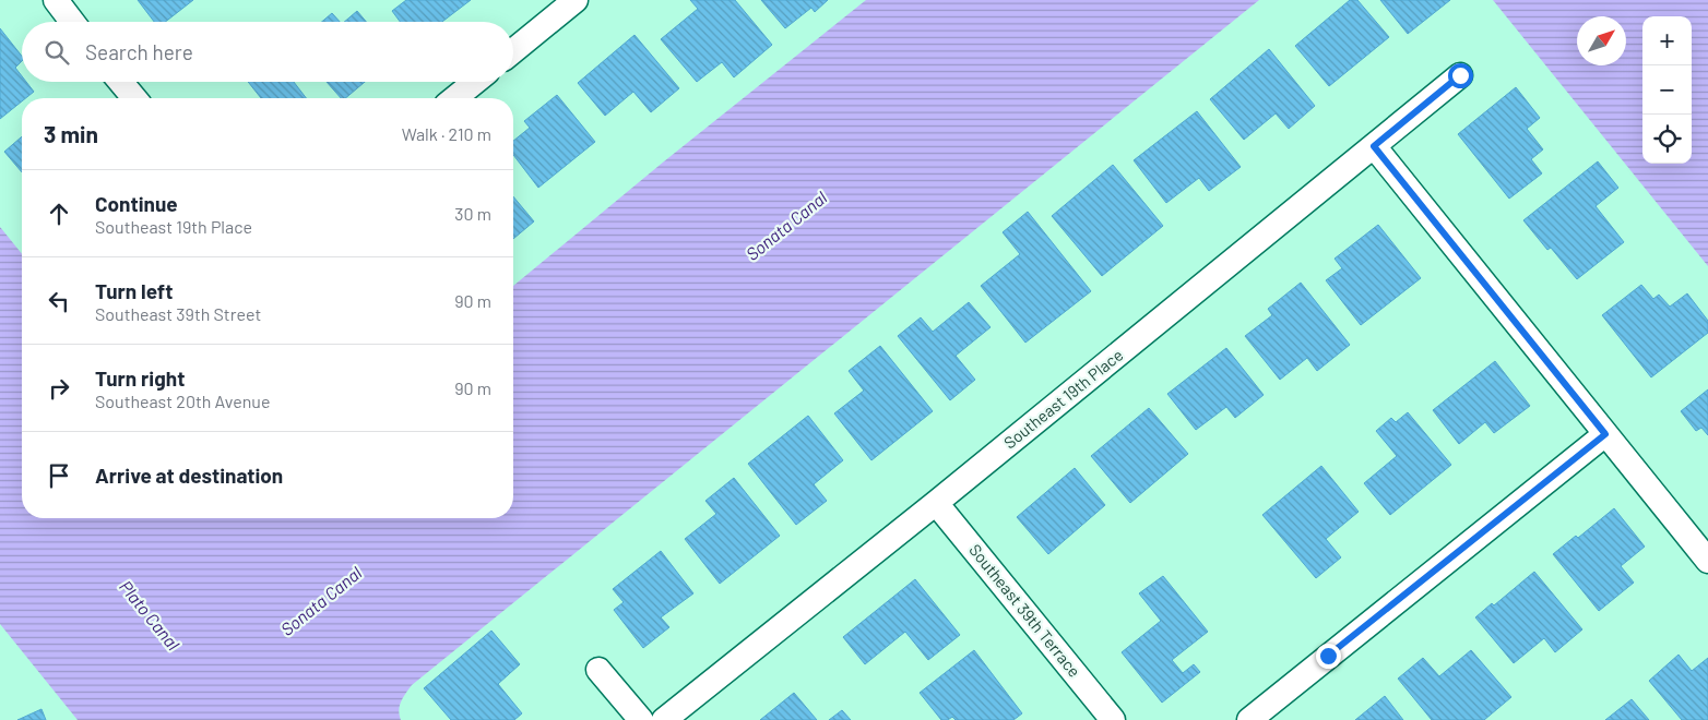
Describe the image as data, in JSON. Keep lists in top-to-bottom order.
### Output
{
  "streets": {
    "street": ["Southeast 19th Place", "Southeast 39th Terrace"]
  },
  "crossings": [
    ["Southeast 19th Place", "Southeast 39th Terrace"]
  ],
  "water": ["Sonata Canal", "Plato Canal"],
  "north": "top right",
  "page": {
    "map_buttons": ["+", "−"],
    "search": "Search here",
    "heading": ["3 min", "Walk · 210 m"],
    "list": [
      ["Continue", "Southeast 19th Place", "30 m"],
      ["Turn left", "Southeast 39th Street", "90 m"],
      ["Turn right", "Southeast 20th Avenue", "90 m"],
      "Arrive at destination"
    ]
  }
}
